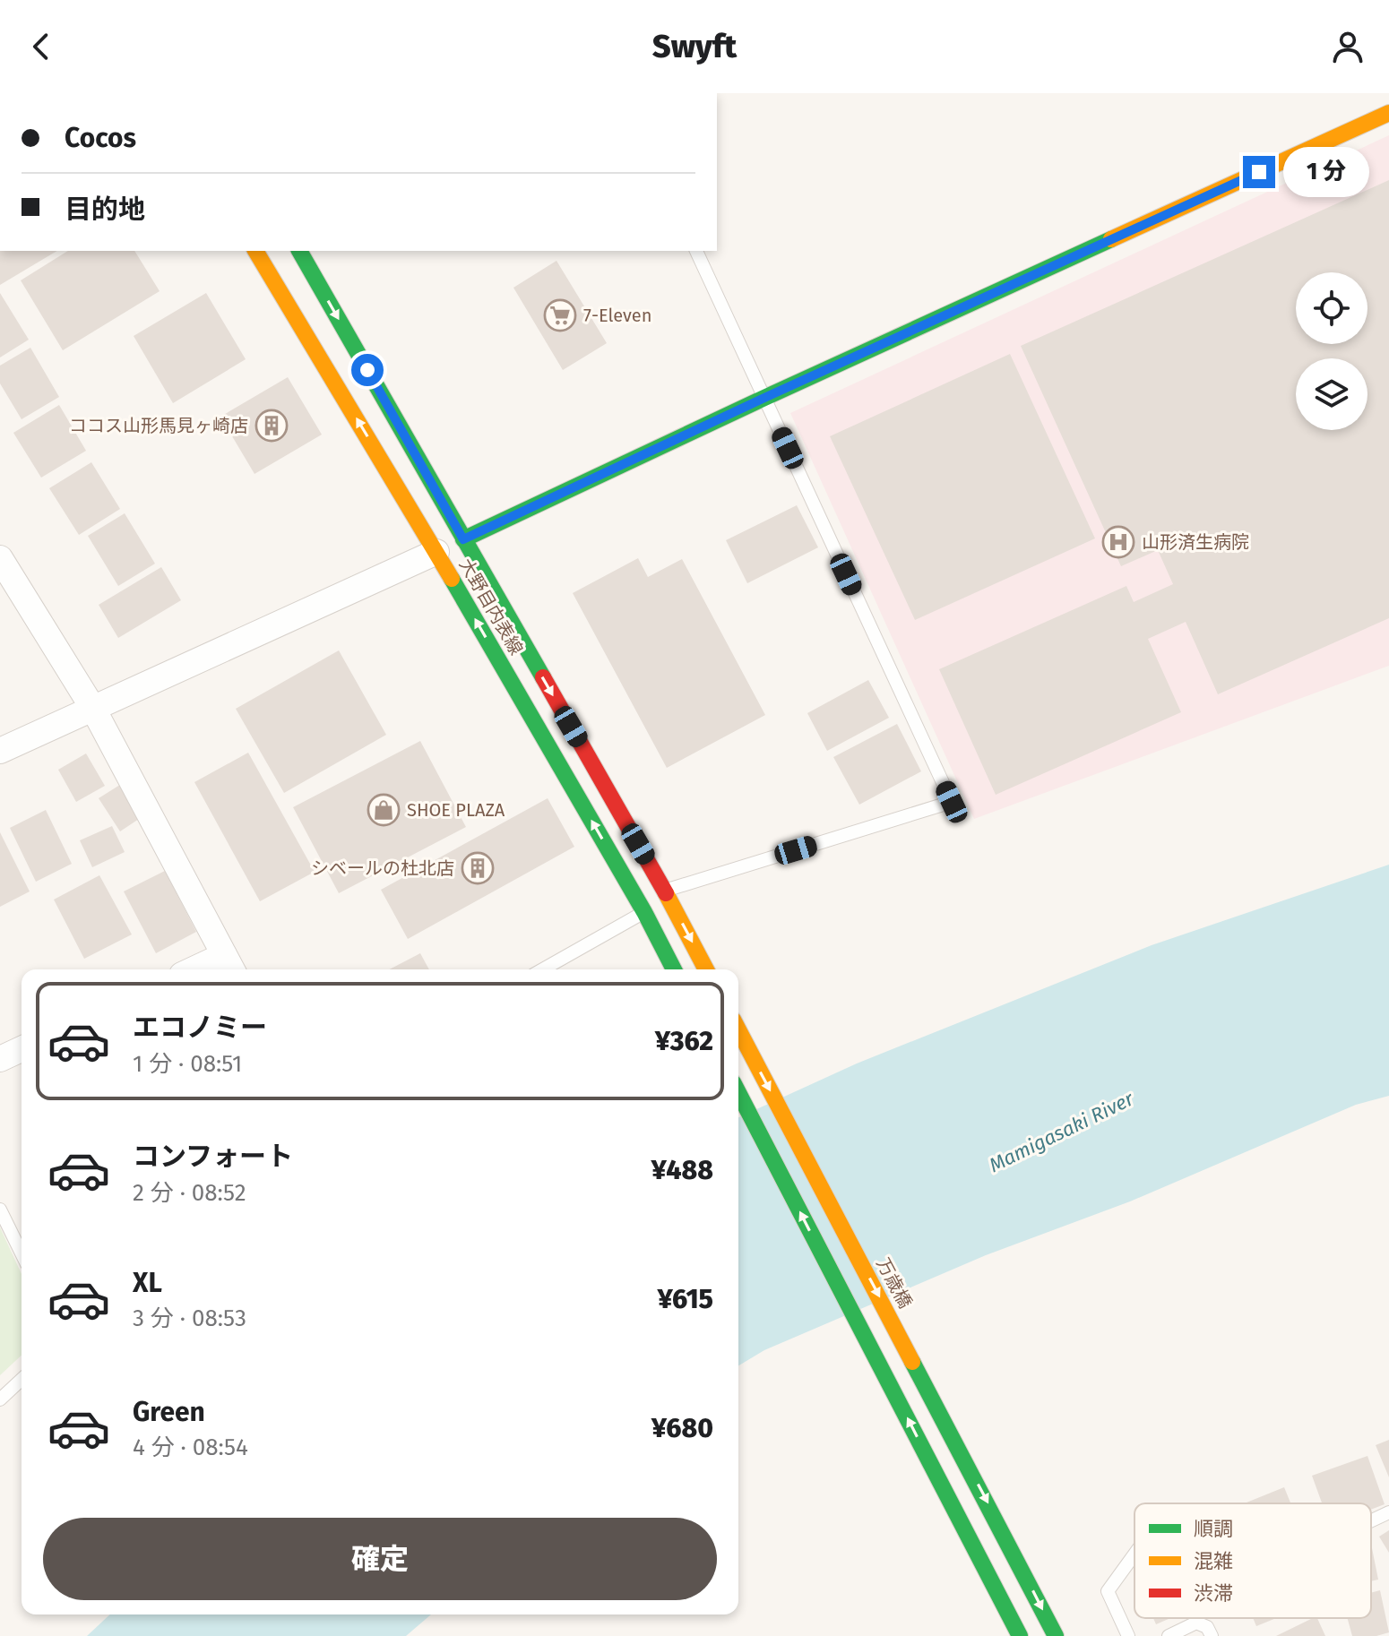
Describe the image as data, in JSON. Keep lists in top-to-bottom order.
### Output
{
  "streets": {
    "main road": ["大野目内表線", "万歳橋"]
  },
  "water": ["Mamigasaki River"],
  "places": {
    "supermarket": ["7-Eleven"],
    "building": ["ココス山形馬見ヶ崎店", "シベールの杜北店"],
    "hospital": ["山形済生病院"],
    "shop": ["SHOE PLAZA"]
  },
  "legend": ["順調", "混雑", "渋滞"],
  "page": {
    "header": "Swyft",
    "banner": ["Cocos", "目的地"],
    "bubble": "1 分",
    "list": [
      {
        "name": "エコノミー",
        "note": "1 分 · 08:51",
        "value": "¥362"
      },
      {
        "name": "コンフォート",
        "note": "2 分 · 08:52",
        "value": "¥488"
      },
      {
        "name": "XL",
        "note": "3 分 · 08:53",
        "value": "¥615"
      },
      {
        "name": "Green",
        "note": "4 分 · 08:54",
        "value": "¥680"
      }
    ],
    "buttons": "確定"
  }
}
